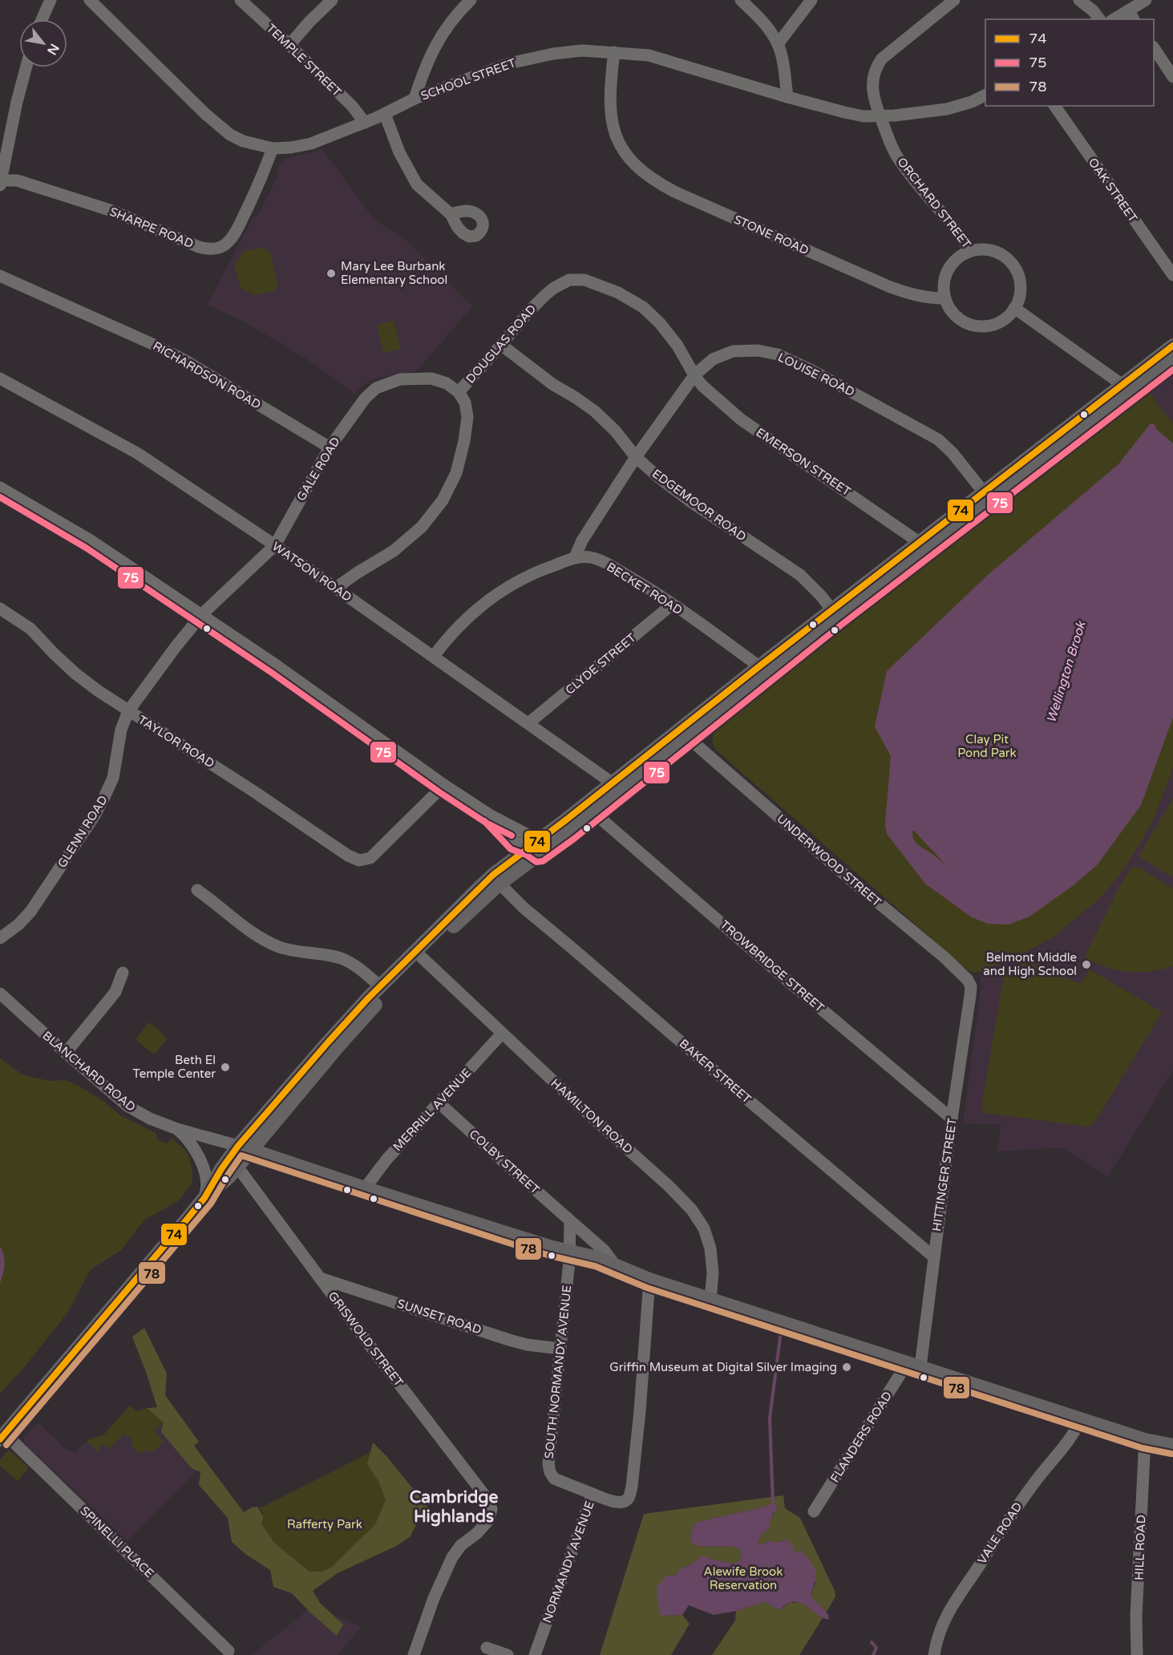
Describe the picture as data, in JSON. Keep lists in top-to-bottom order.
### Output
{
  "streets": {
    "main road": ["BLANCHARD ROAD"],
    "street": [
      "TEMPLE STREET",
      "SCHOOL STREET",
      "OAK STREET",
      "ORCHARD STREET",
      "SHARPE ROAD",
      "STONE ROAD",
      "DOUGLAS ROAD",
      "LOUISE ROAD",
      "RICHARDSON ROAD",
      "EMERSON STREET",
      "GALE ROAD",
      "EDGEMOOR ROAD",
      "WATSON ROAD",
      "BECKET ROAD",
      "CLYDE STREET",
      "TAYLOR ROAD",
      "GLENN ROAD",
      "UNDERWOOD STREET",
      "TROWBRIDGE STREET",
      "BAKER STREET",
      "MERRILL AVENUE",
      "HAMILTON ROAD",
      "COLBY STREET",
      "HITTINGER STREET",
      "SUNSET ROAD",
      "GRISWOLD STREET",
      "SOUTH NORMANDY AVENUE",
      "FLANDERS ROAD",
      "VALE ROAD",
      "SPINELLI PLACE",
      "HILL ROAD",
      "NORMANDY AVENUE"
    ]
  },
  "crossings": [
    ["TEMPLE STREET", "SCHOOL STREET"],
    ["SCHOOL STREET", "ORCHARD STREET"],
    ["SCHOOL STREET", "SHARPE ROAD"],
    ["SCHOOL STREET", "STONE ROAD"],
    ["ORCHARD STREET", "STONE ROAD"],
    ["DOUGLAS ROAD", "LOUISE ROAD"],
    ["DOUGLAS ROAD", "EMERSON STREET"],
    ["DOUGLAS ROAD", "GALE ROAD"],
    ["DOUGLAS ROAD", "EDGEMOOR ROAD"],
    ["DOUGLAS ROAD", "WATSON ROAD"],
    ["LOUISE ROAD", "EMERSON STREET"],
    ["LOUISE ROAD", "EDGEMOOR ROAD"],
    ["LOUISE ROAD", "BECKET ROAD"],
    ["RICHARDSON ROAD", "GALE ROAD"],
    ["GALE ROAD", "WATSON ROAD"],
    ["GALE ROAD", "GLENN ROAD"],
    ["WATSON ROAD", "BECKET ROAD"],
    ["WATSON ROAD", "CLYDE STREET"],
    ["BECKET ROAD", "CLYDE STREET"],
    ["TAYLOR ROAD", "GLENN ROAD"],
    ["UNDERWOOD STREET", "HITTINGER STREET"],
    ["TROWBRIDGE STREET", "HITTINGER STREET"],
    ["BLANCHARD ROAD", "MERRILL AVENUE"],
    ["BLANCHARD ROAD", "HAMILTON ROAD"],
    ["BLANCHARD ROAD", "COLBY STREET"],
    ["BLANCHARD ROAD", "HITTINGER STREET"],
    ["BLANCHARD ROAD", "SOUTH NORMANDY AVENUE"],
    ["BLANCHARD ROAD", "FLANDERS ROAD"],
    ["BLANCHARD ROAD", "VALE ROAD"],
    ["BLANCHARD ROAD", "HILL ROAD"],
    ["BLANCHARD ROAD", "NORMANDY AVENUE"],
    ["BAKER STREET", "HITTINGER STREET"],
    ["MERRILL AVENUE", "HAMILTON ROAD"],
    ["MERRILL AVENUE", "COLBY STREET"],
    ["HITTINGER STREET", "FLANDERS ROAD"],
    ["SUNSET ROAD", "GRISWOLD STREET"],
    ["SUNSET ROAD", "SOUTH NORMANDY AVENUE"],
    ["SOUTH NORMANDY AVENUE", "NORMANDY AVENUE"]
  ],
  "districts": ["Cambridge Highlands"],
  "water": ["Wellington Brook"],
  "parks": ["Clay Pit Pond Park", "Rafferty Park", "Alewife Brook Reservation"],
  "places": [
    "Mary Lee Burbank Elementary School",
    "Belmont Middle and High School",
    "Beth El Temple Center",
    "Griffin Museum at Digital Silver Imaging"
  ],
  "lines": ["transit line 74", "transit line 75", "transit line 78"],
  "legend": ["74", "75", "78"],
  "north": "bottom right"
}
